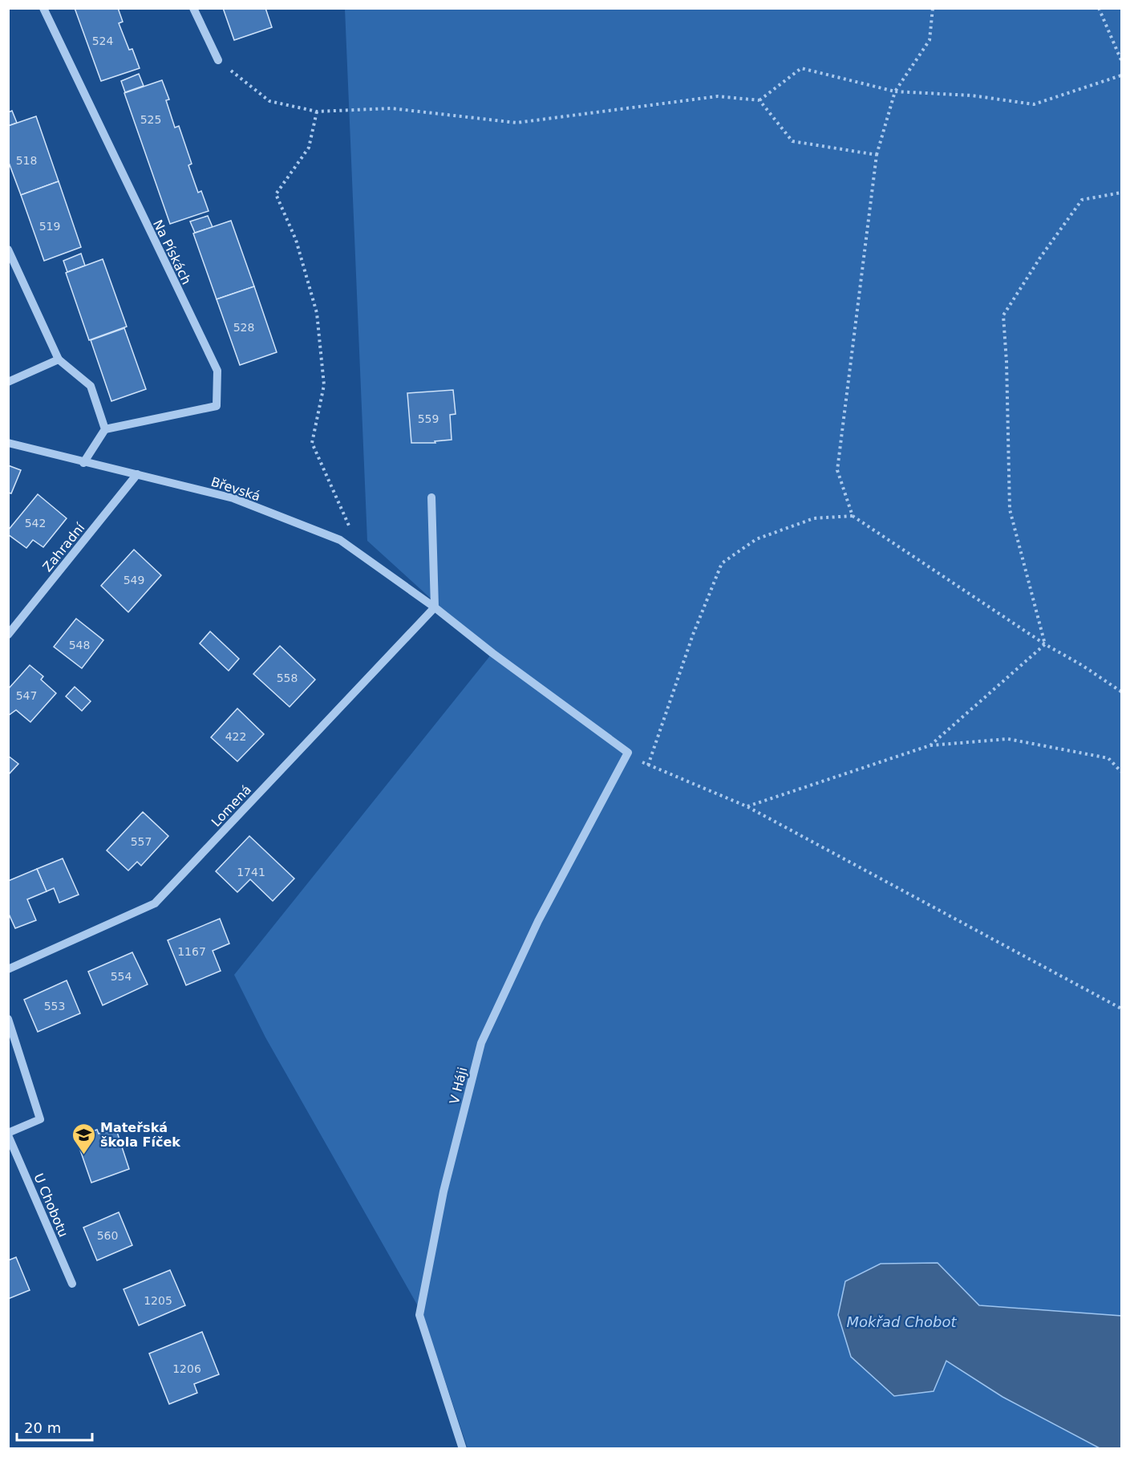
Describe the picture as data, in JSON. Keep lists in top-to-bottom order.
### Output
{
  "streets": {
    "street": [
      "Na Pískách",
      "Břevská",
      "Zahradní",
      "Lomená",
      "V Háji",
      "U Chobotu"
    ]
  },
  "crossings": [
    ["Břevská", "Zahradní"],
    ["Břevská", "Lomená"],
    ["Břevská", "V Háji"]
  ],
  "water": ["Mokřad Chobot"],
  "places": {
    "school or university": ["Mateřská škola Fíček"]
  },
  "house_numbers": [
    "524",
    "525",
    "518",
    "519",
    "528",
    "559",
    "542",
    "549",
    "548",
    "558",
    "547",
    "422",
    "557",
    "1741",
    "1167",
    "554",
    "553",
    "560",
    "1205",
    "1206"
  ],
  "scale_bar": "20 m"
}
